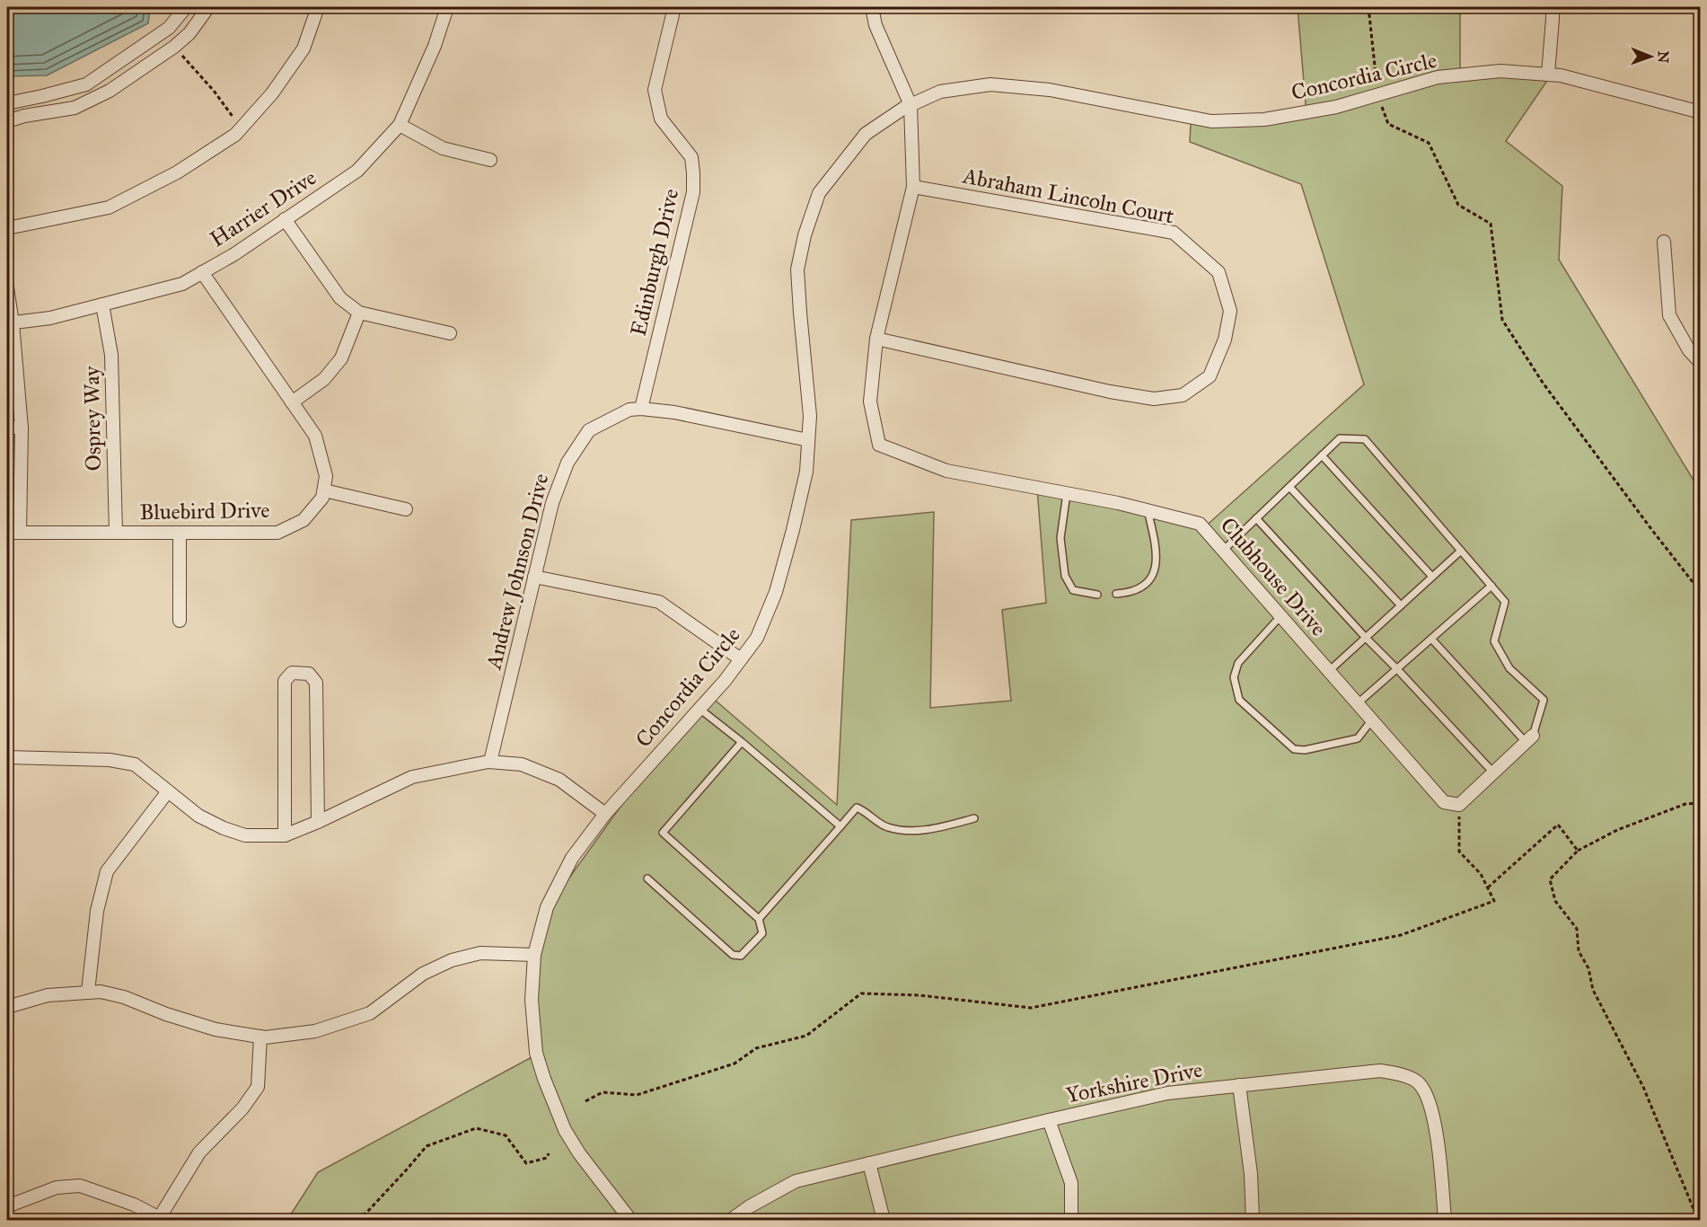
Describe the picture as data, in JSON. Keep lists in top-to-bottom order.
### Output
{
  "streets": {
    "street": [
      "Concordia Circle",
      "Abraham Lincoln Court",
      "Harrier Drive",
      "Edinburgh Drive",
      "Osprey Way",
      "Bluebird Drive",
      "Andrew Johnson Drive",
      "Clubhouse Drive",
      "Yorkshire Drive"
    ]
  },
  "crossings": [
    ["Concordia Circle", "Andrew Johnson Drive"],
    ["Abraham Lincoln Court", "Clubhouse Drive"],
    ["Harrier Drive", "Osprey Way"],
    ["Edinburgh Drive", "Andrew Johnson Drive"],
    ["Osprey Way", "Bluebird Drive"]
  ],
  "north": "right"
}
